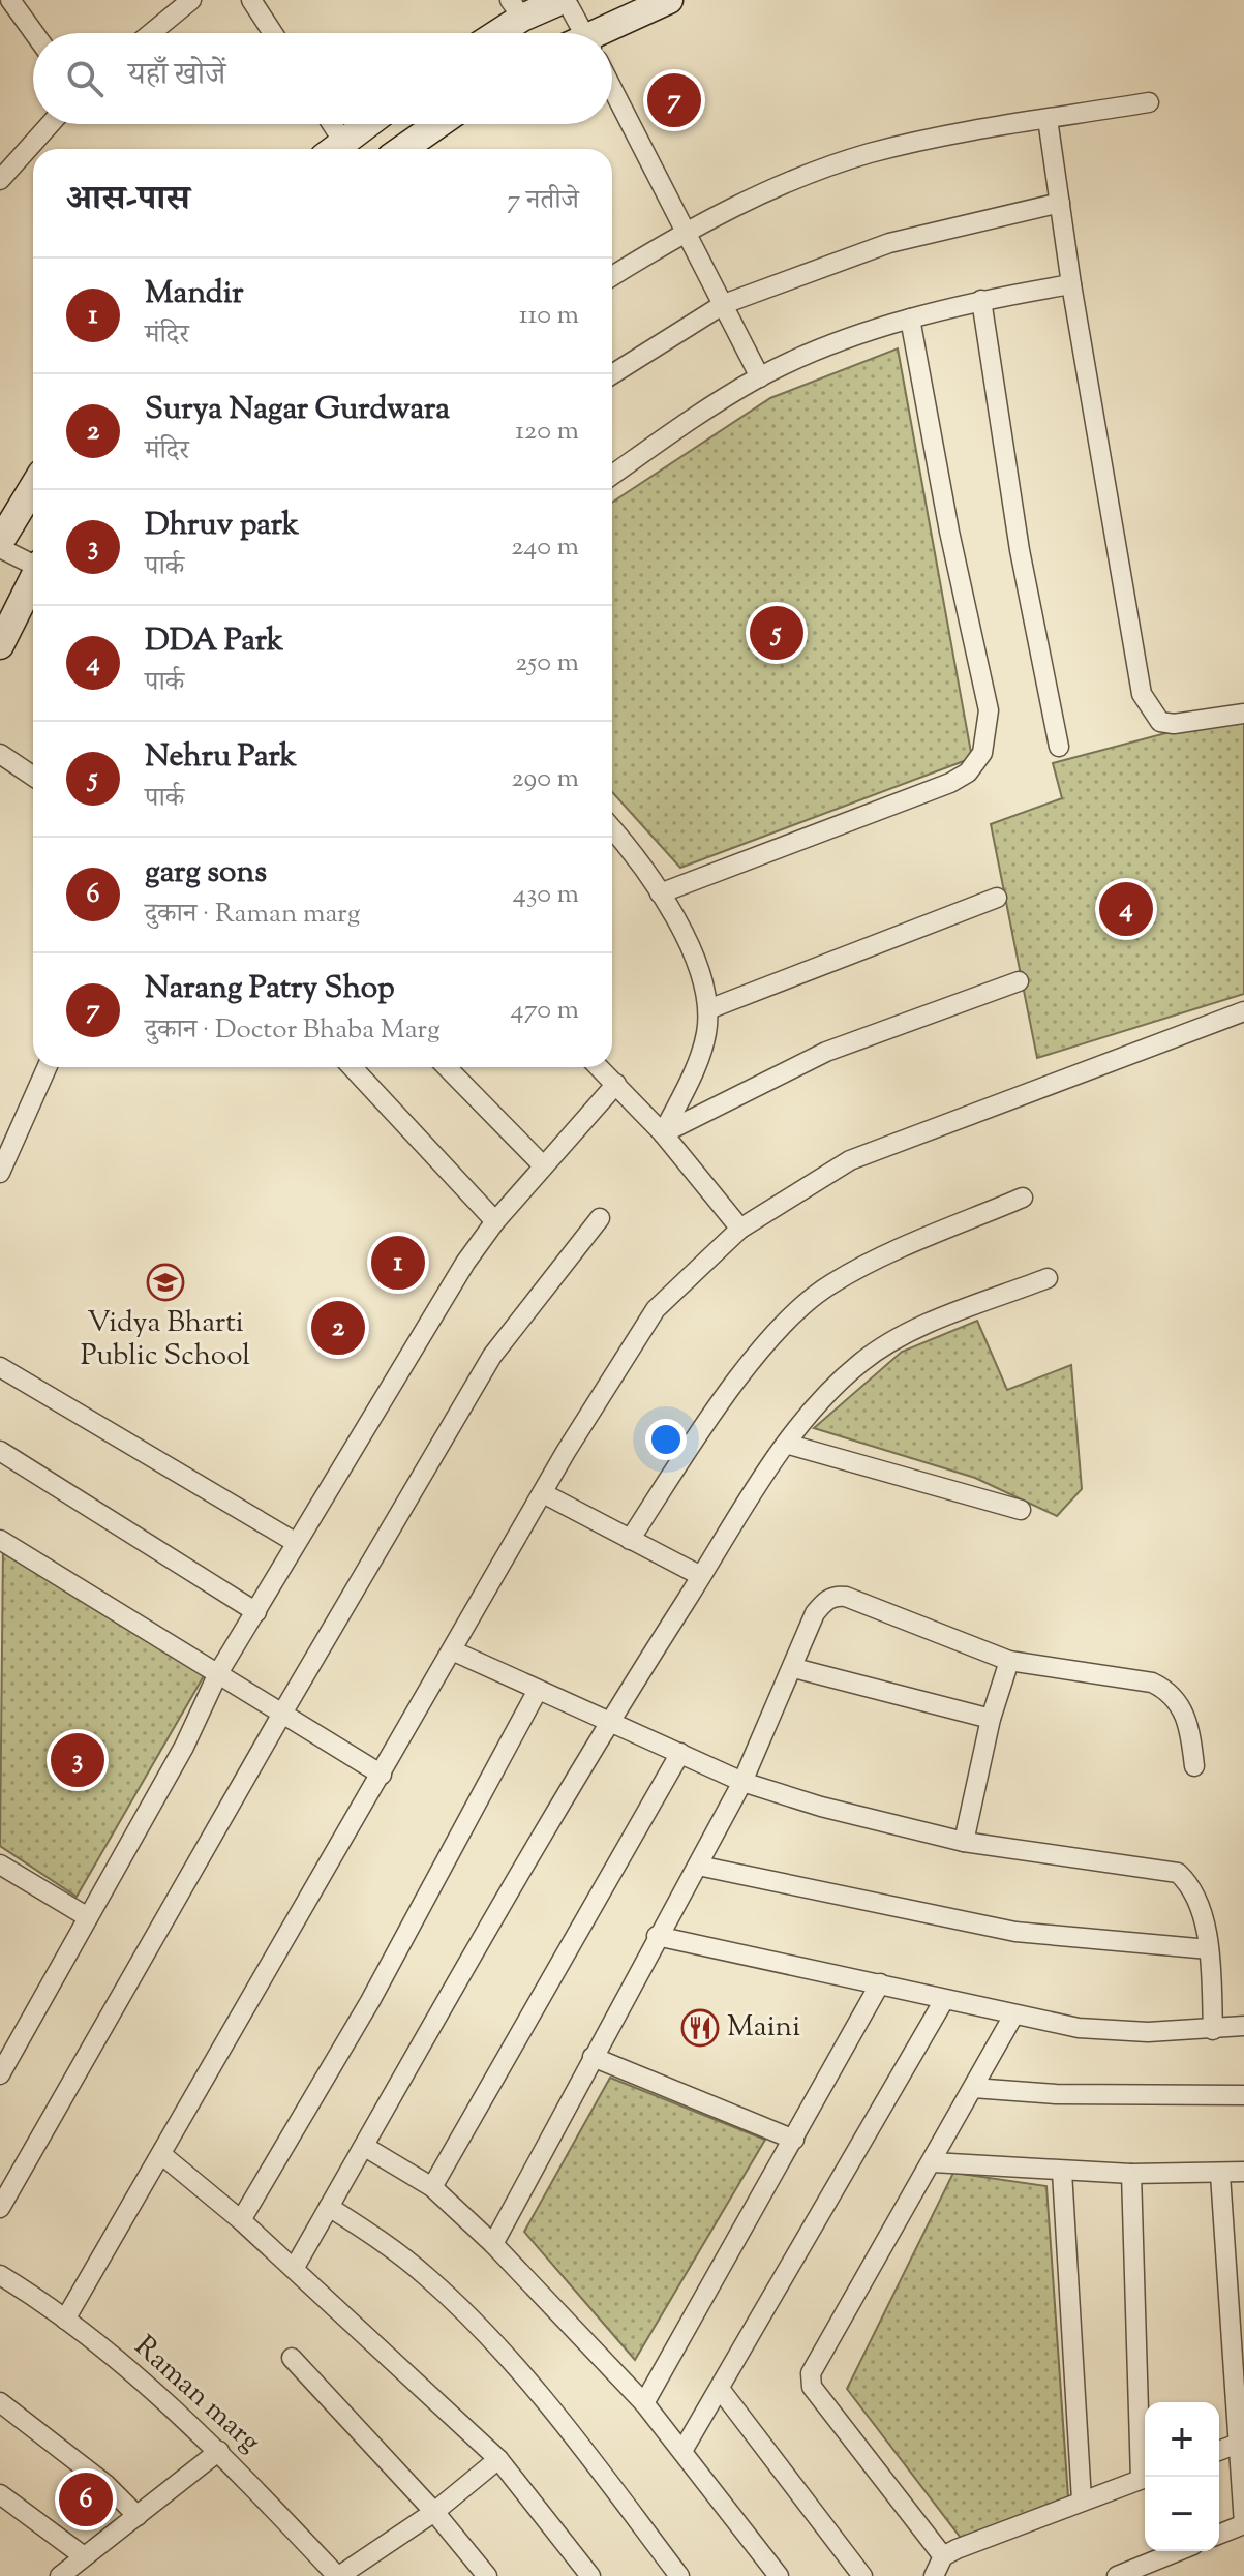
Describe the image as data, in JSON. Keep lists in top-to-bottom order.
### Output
{
  "streets": {
    "street": ["Raman marg"]
  },
  "places": {
    "school or university": ["Vidya Bharti Public School"],
    "restaurant": ["Maini"]
  },
  "page": {
    "search": "यहाँ खोजें",
    "pins": [
      "7",
      "5",
      "4",
      "1",
      "2",
      "3",
      "6"
    ],
    "heading": ["आस-पास", "7 नतीजे"],
    "list": [
      {
        "mark": "1",
        "name": "Mandir",
        "note": "मंदिर",
        "value": "110 m"
      },
      {
        "mark": "2",
        "name": "Surya Nagar Gurdwara",
        "note": "मंदिर",
        "value": "120 m"
      },
      {
        "mark": "3",
        "name": "Dhruv park",
        "note": "पार्क",
        "value": "240 m"
      },
      {
        "mark": "4",
        "name": "DDA Park",
        "note": "पार्क",
        "value": "250 m"
      },
      {
        "mark": "5",
        "name": "Nehru Park",
        "note": "पार्क",
        "value": "290 m"
      },
      {
        "mark": "6",
        "name": "garg sons",
        "note": "दुकान · Raman marg",
        "value": "430 m"
      },
      {
        "mark": "7",
        "name": "Narang Patry Shop",
        "note": "दुकान · Doctor Bhaba Marg",
        "value": "470 m"
      }
    ],
    "map_buttons": ["+", "−"]
  }
}
